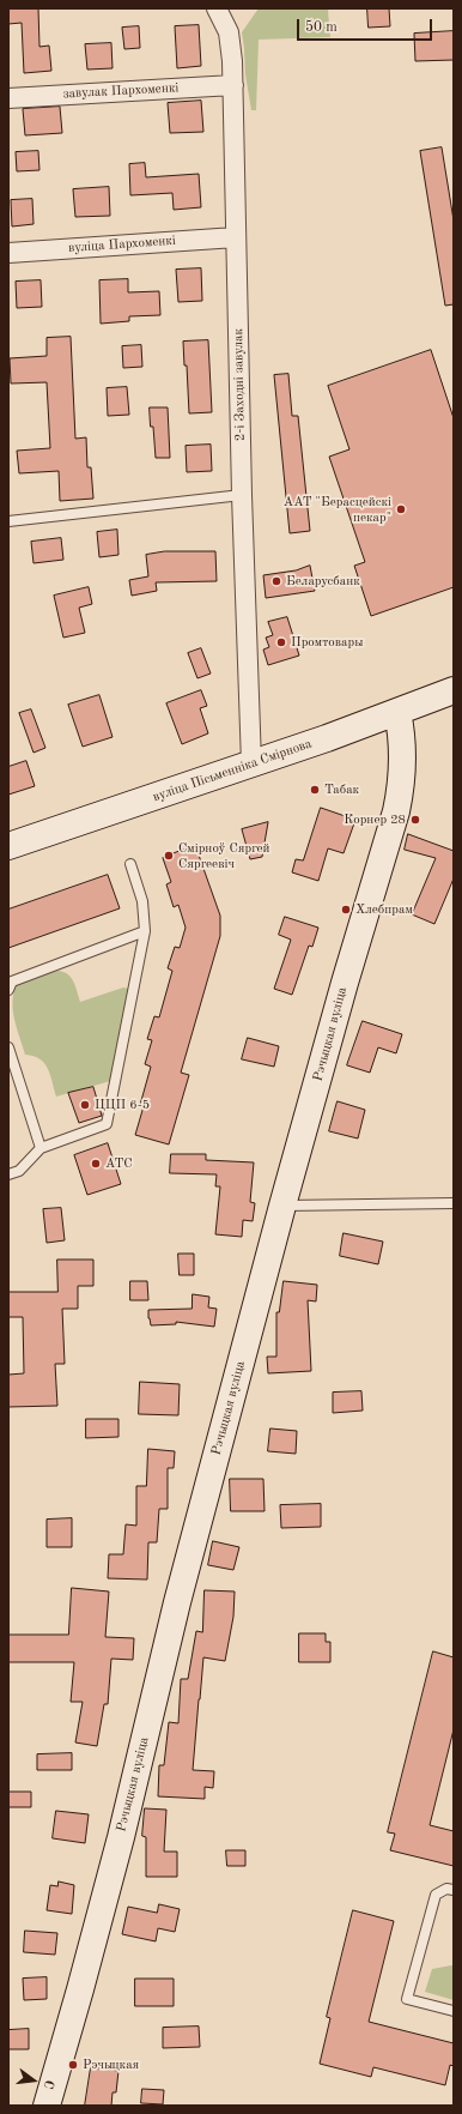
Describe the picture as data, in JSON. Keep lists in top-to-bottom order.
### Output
{
  "streets": {
    "main road": ["вуліца Пісьменніка Смірнова", "Рэчыцкая вуліца"],
    "street": ["завулак Пархоменкі", "вуліца Пархоменкі", "2-і Заходні завулак"]
  },
  "crossings": [
    ["завулак Пархоменкі", "2-і Заходні завулак"],
    ["вуліца Пархоменкі", "2-і Заходні завулак"],
    ["2-і Заходні завулак", "вуліца Пісьменніка Смірнова"],
    ["вуліца Пісьменніка Смірнова", "Рэчыцкая вуліца"]
  ],
  "places": [
    "ААТ \"Берасцейскі пекар\"",
    "Беларусбанк",
    "Промтовары",
    "Табак",
    "Корнер 28",
    "Смірноў Сяргей Сяргеевіч",
    "Хлебпрам",
    "ЦЦП 6-5",
    "АТС",
    "Рэчыцкая"
  ],
  "scale_bar": "50 m",
  "north": "right"
}
